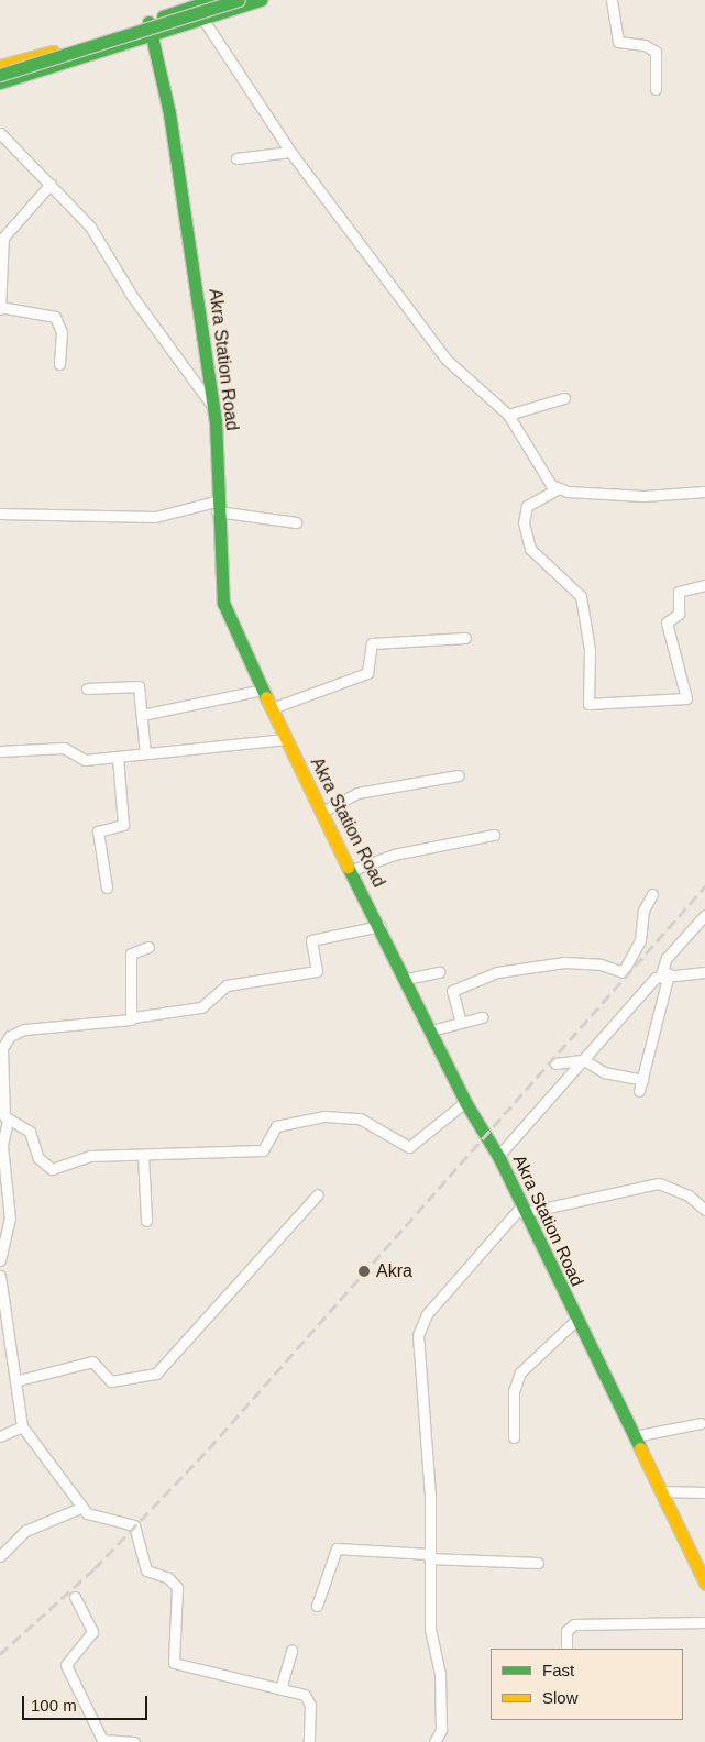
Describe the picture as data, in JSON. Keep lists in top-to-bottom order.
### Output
{
  "streets": {
    "main road": ["Akra Station Road"]
  },
  "places": ["Akra"],
  "legend": ["Fast", "Slow"],
  "scale_bar": "100 m"
}
